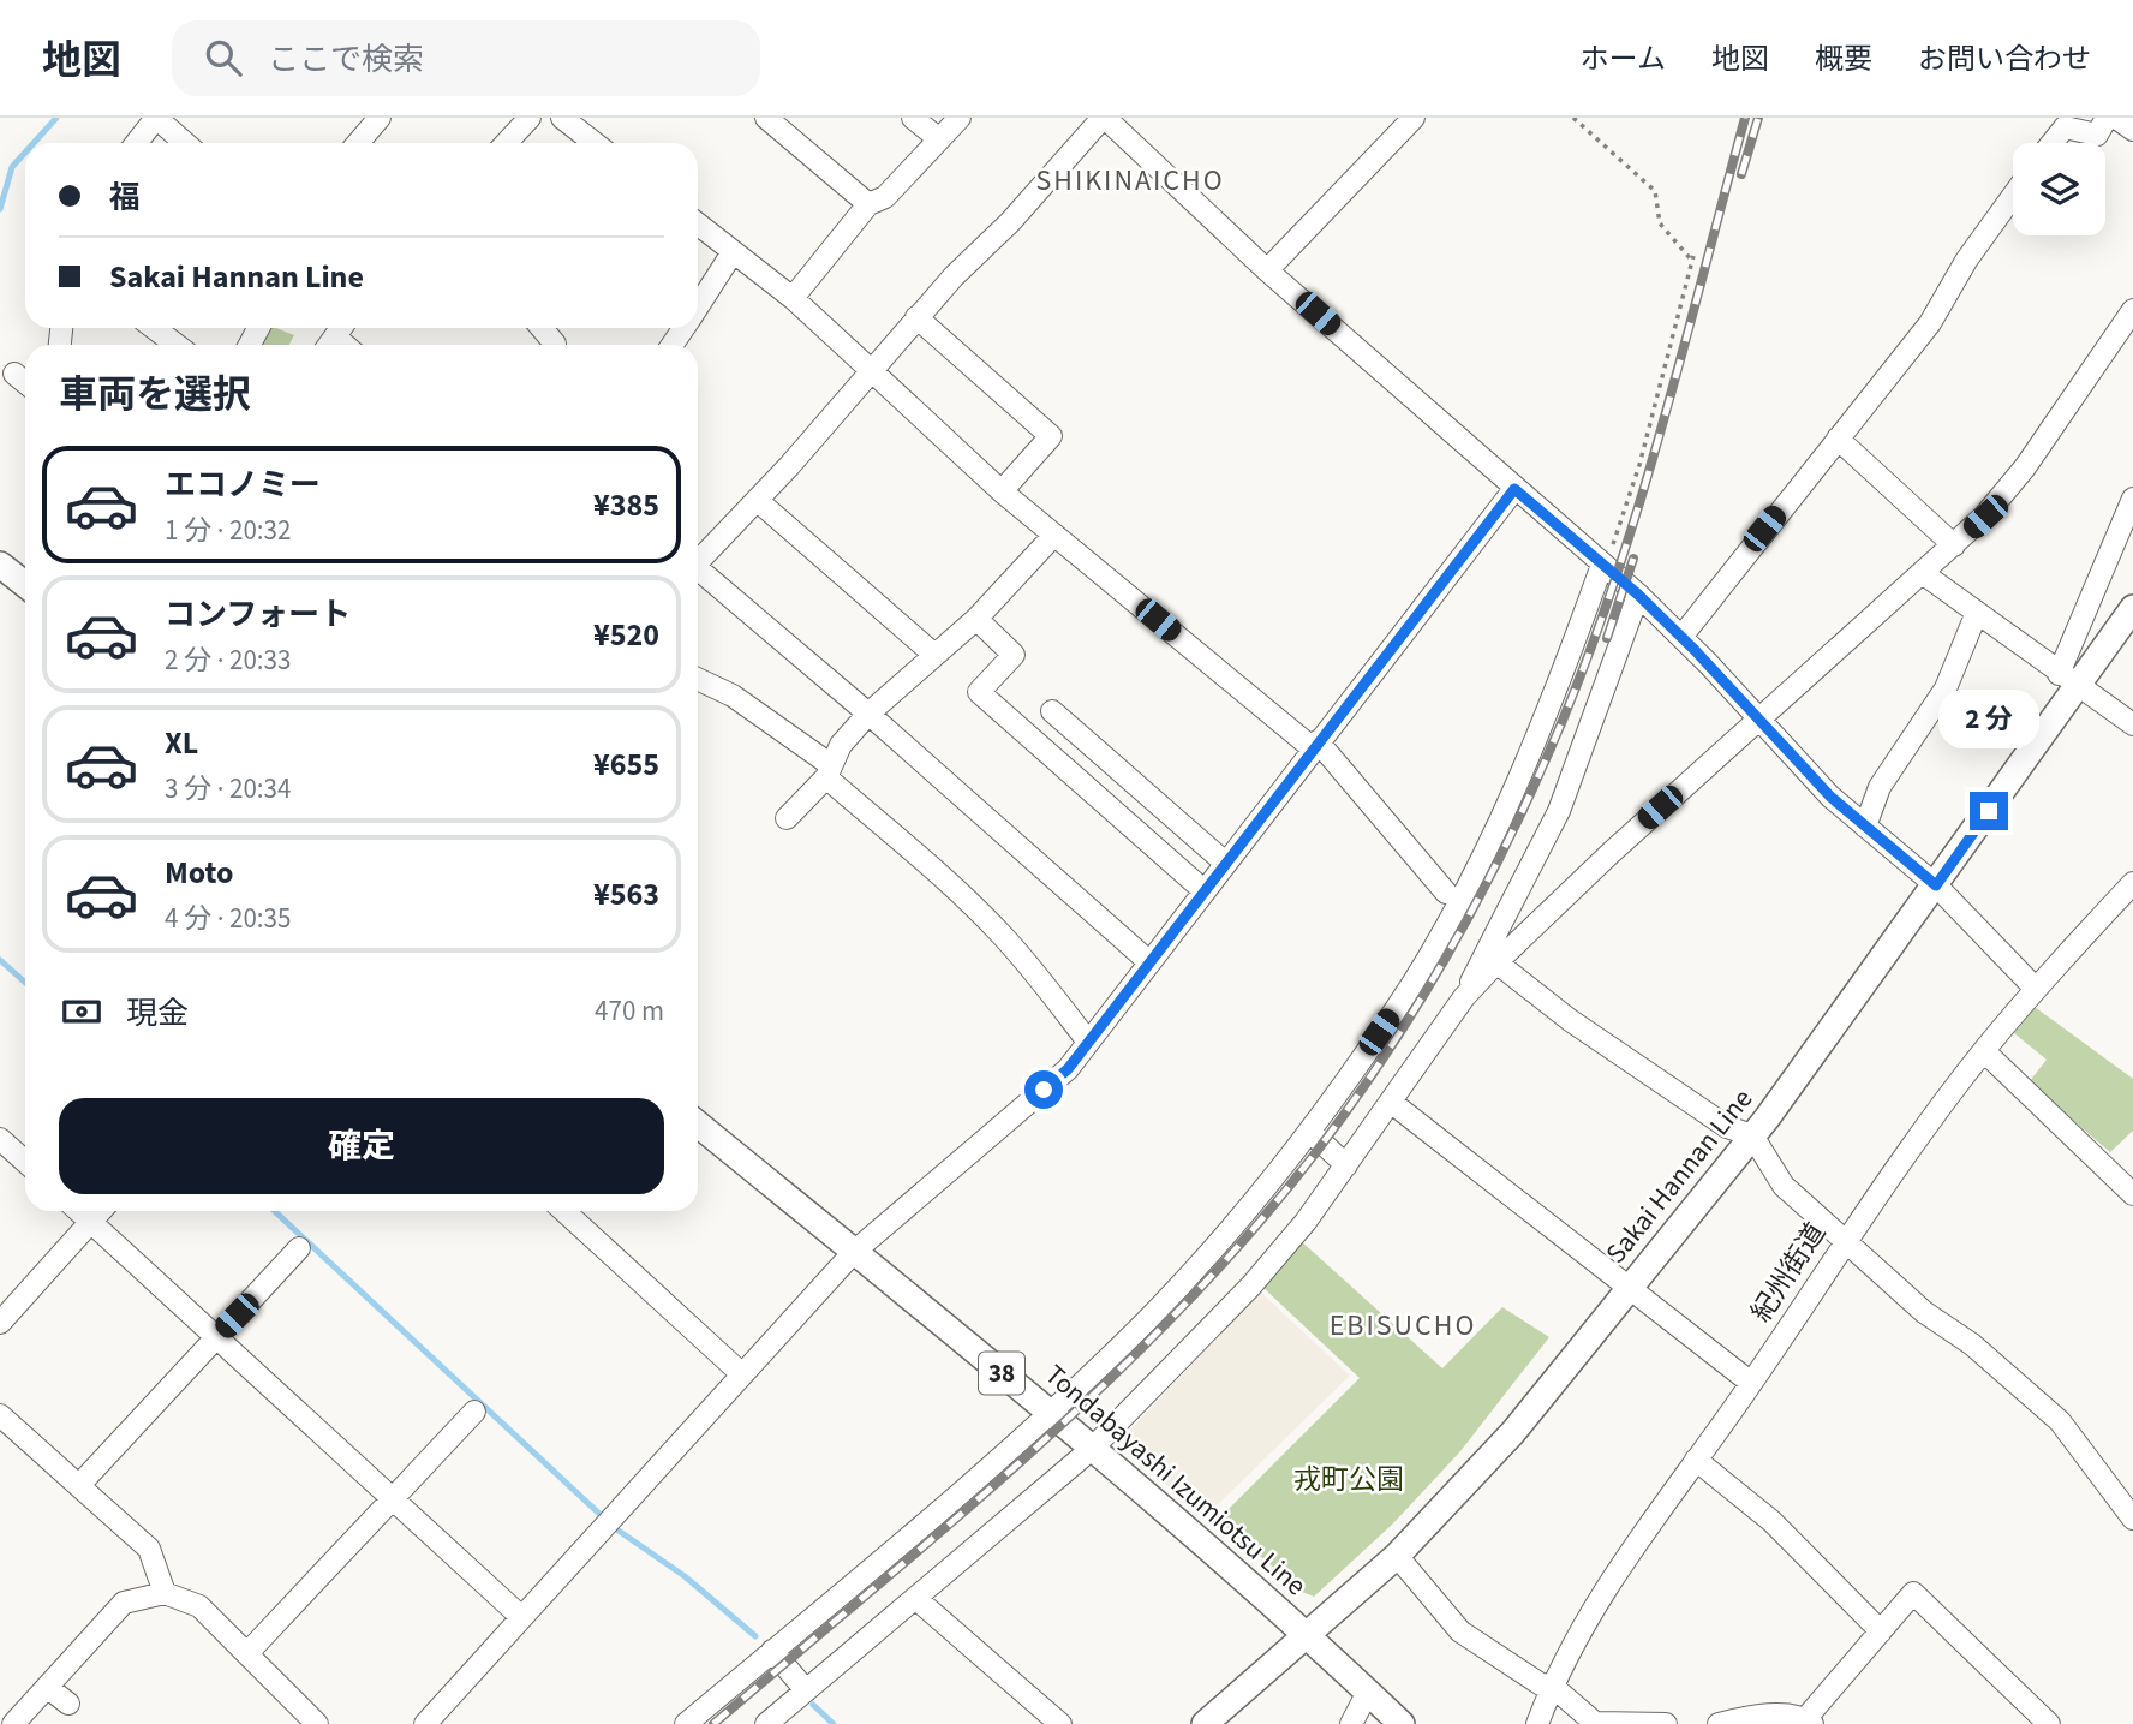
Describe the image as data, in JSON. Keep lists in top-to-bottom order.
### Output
{
  "streets": {
    "main road": ["Sakai Hannan Line", "38", "Tondabayashi Izumiotsu Line"],
    "street": ["紀州街道"]
  },
  "crossings": [
    ["Sakai Hannan Line", "Tondabayashi Izumiotsu Line"]
  ],
  "districts": ["SHIKINAICHO", "EBISUCHO"],
  "parks": ["戎町公園"],
  "page": {
    "header": "地図",
    "search": "ここで検索",
    "nav": [
      "ホーム",
      "地図",
      "概要",
      "お問い合わせ"
    ],
    "banner": ["福", "Sakai Hannan Line"],
    "heading": "車両を選択",
    "list": [
      {
        "name": "エコノミー",
        "note": "1 分 · 20:32",
        "value": "¥385"
      },
      {
        "name": "コンフォート",
        "note": "2 分 · 20:33",
        "value": "¥520"
      },
      {
        "name": "XL",
        "note": "3 分 · 20:34",
        "value": "¥655"
      },
      {
        "name": "Moto",
        "note": "4 分 · 20:35",
        "value": "¥563"
      }
    ],
    "bubble": "2 分",
    "pay": ["現金", "470 m"],
    "buttons": "確定"
  }
}
